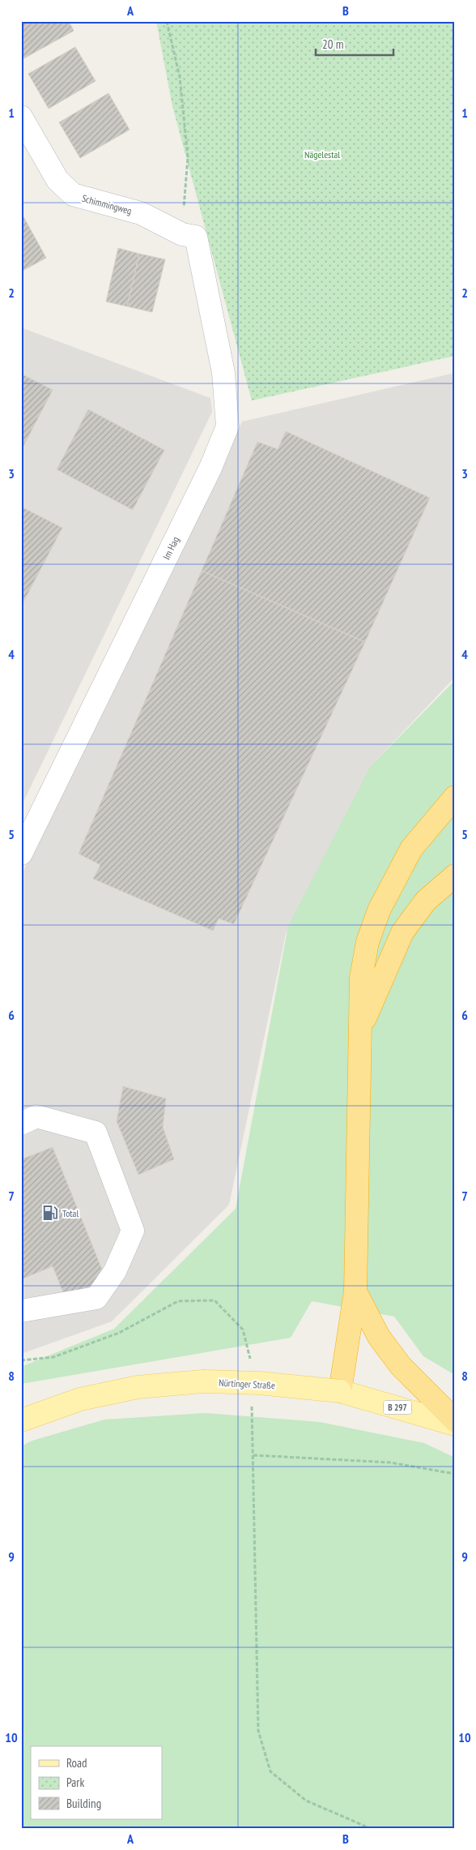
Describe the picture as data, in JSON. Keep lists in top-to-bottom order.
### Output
{
  "streets": {
    "main road": ["Nürtinger Straße", "B 297"],
    "street": ["Schimmingweg", "Im Hag"]
  },
  "crossings": [
    ["Schimmingweg", "Im Hag"]
  ],
  "parks": ["Nägelestal"],
  "places": {
    "fuel station": ["Total"]
  },
  "legend": ["Road", "Park", "Building"],
  "scale_bar": "20 m",
  "grid": {
    "columns": ["A", "B"],
    "rows": [
      "1",
      "2",
      "3",
      "4",
      "5",
      "6",
      "7",
      "8",
      "9",
      "10"
    ]
  }
}
